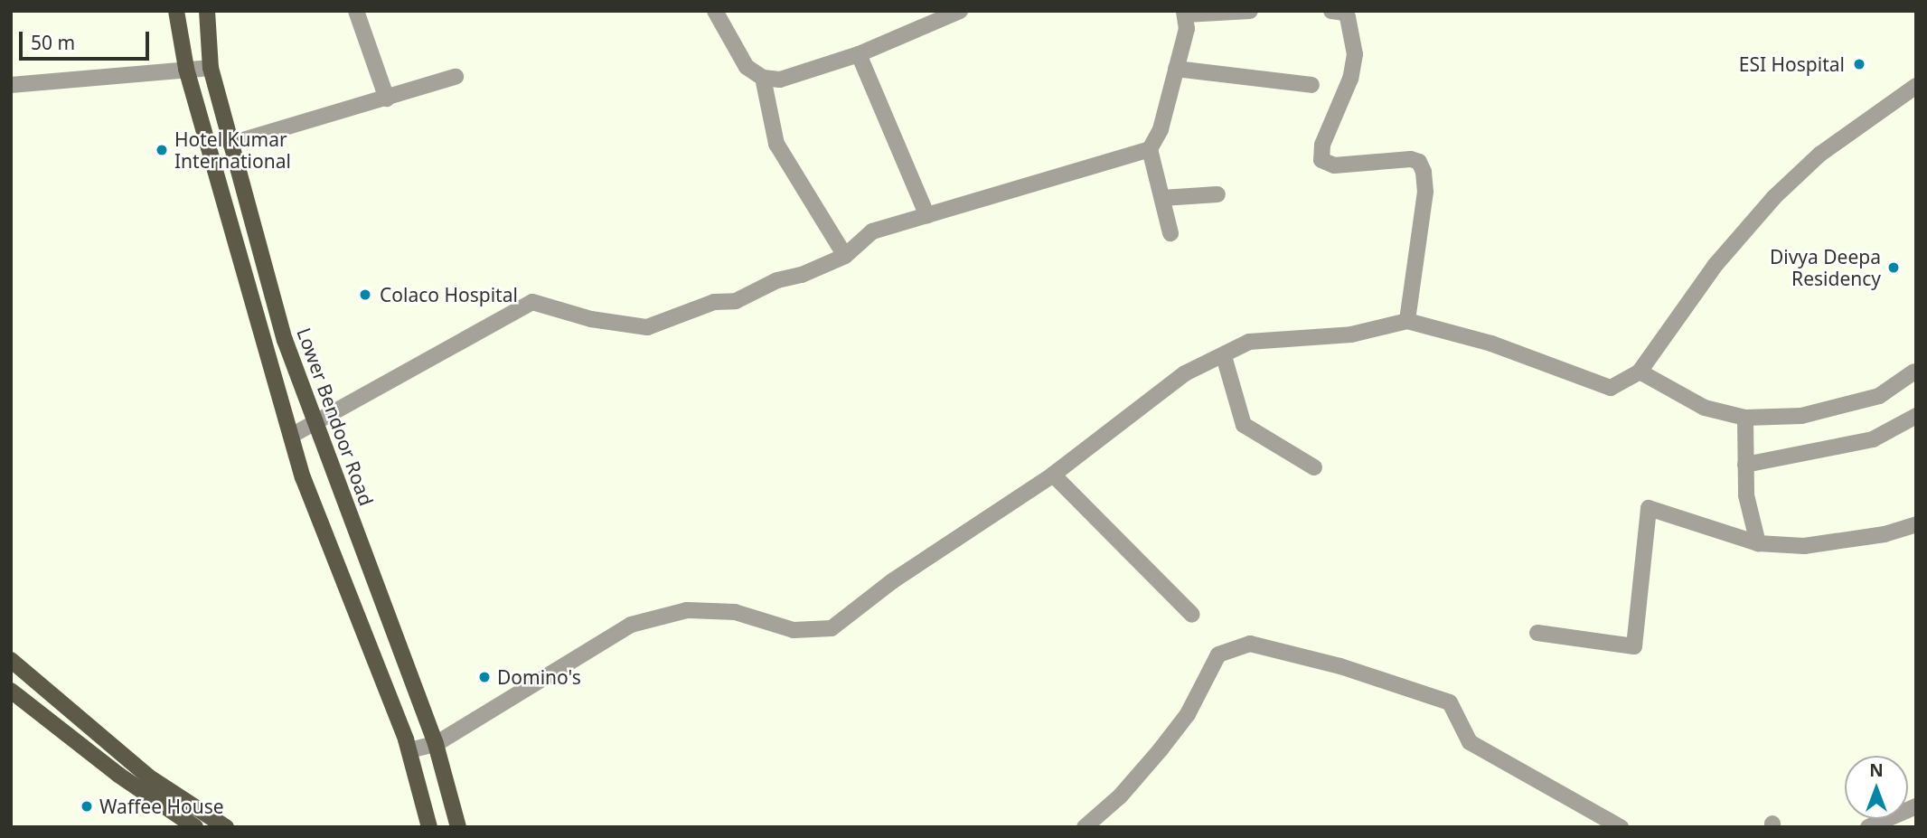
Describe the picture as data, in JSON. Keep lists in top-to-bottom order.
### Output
{
  "streets": {
    "main road": ["Lower Bendoor Road"]
  },
  "places": [
    "ESI Hospital",
    "Hotel Kumar International",
    "Divya Deepa Residency",
    "Colaco Hospital",
    "Domino's",
    "Waffee House"
  ],
  "scale_bar": "50 m",
  "north": "top"
}
